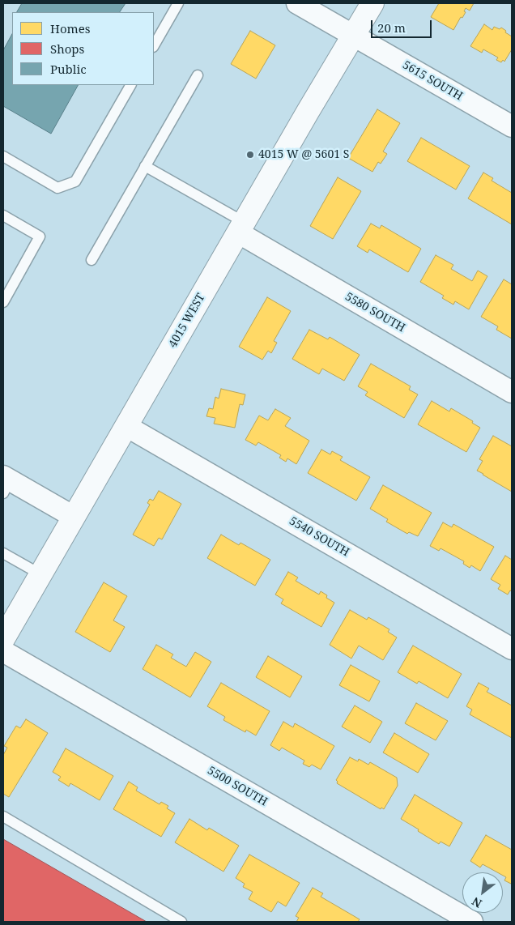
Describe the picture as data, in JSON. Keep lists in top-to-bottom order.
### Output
{
  "streets": {
    "street": [
      "5615 SOUTH",
      "5580 SOUTH",
      "4015 WEST",
      "5540 SOUTH",
      "5500 SOUTH"
    ]
  },
  "crossings": [
    ["5615 SOUTH", "4015 WEST"],
    ["5580 SOUTH", "4015 WEST"],
    ["4015 WEST", "5540 SOUTH"]
  ],
  "places": ["4015 W @ 5601 S"],
  "legend": ["Homes", "Shops", "Public"],
  "scale_bar": "20 m",
  "north": "bottom left"
}
